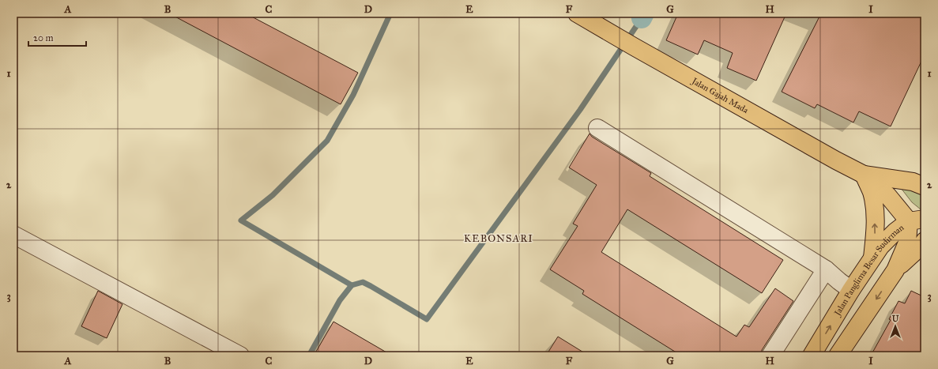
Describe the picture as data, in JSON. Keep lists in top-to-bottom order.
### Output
{
  "streets": {
    "main road": ["Jalan Gajah Mada", "Jalan Panglima Besar Sudirman"]
  },
  "districts": ["KEBONSARI"],
  "scale_bar": "20 m",
  "north": "top",
  "grid": {
    "columns": [
      "A",
      "B",
      "C",
      "D",
      "E",
      "F",
      "G",
      "H",
      "I"
    ],
    "rows": ["1", "2", "3"]
  }
}
